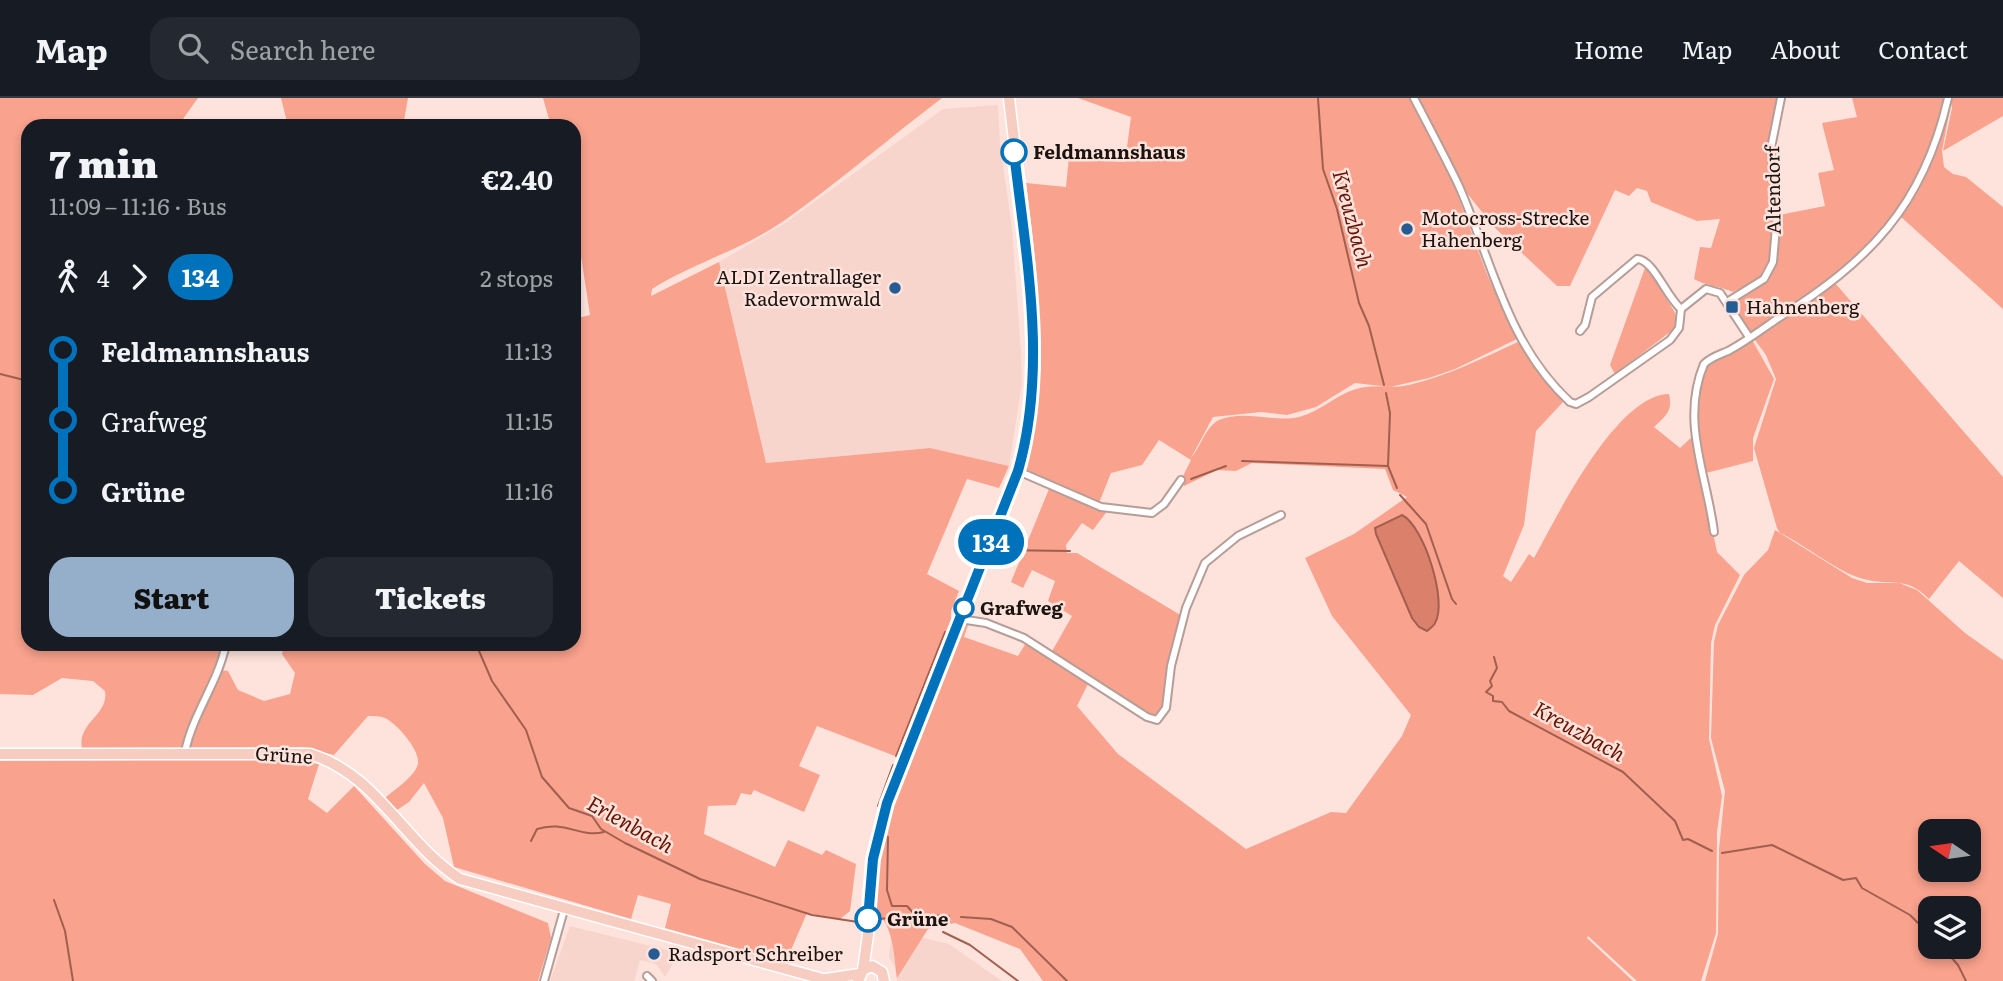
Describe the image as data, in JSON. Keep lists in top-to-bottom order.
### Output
{
  "streets": {
    "main road": ["Grüne"],
    "street": ["Altendorf"]
  },
  "water": ["Kreuzbach", "Erlenbach"],
  "places": {
    "other": [
      "Feldmannshaus",
      "Motocross-Strecke Hahenberg",
      "ALDI Zentrallager Radevormwald",
      "Grafweg",
      "Grüne",
      "Radsport Schreiber"
    ],
    "transit": ["Hahnenberg"]
  },
  "lines": ["bus line 134"],
  "north": "left",
  "page": {
    "header": "Map",
    "search": "Search here",
    "nav": [
      "Home",
      "Map",
      "About",
      "Contact"
    ],
    "on_map": "134",
    "heading": ["7 min", "11:09 – 11:16 · Bus", "€2.40"],
    "legs": ["4", "134", "2 stops"],
    "list": [
      {
        "name": "Feldmannshaus",
        "value": "11:13"
      },
      {
        "name": "Grafweg",
        "value": "11:15"
      },
      {
        "name": "Grüne",
        "value": "11:16"
      }
    ],
    "buttons": ["Start", "Tickets"]
  }
}
